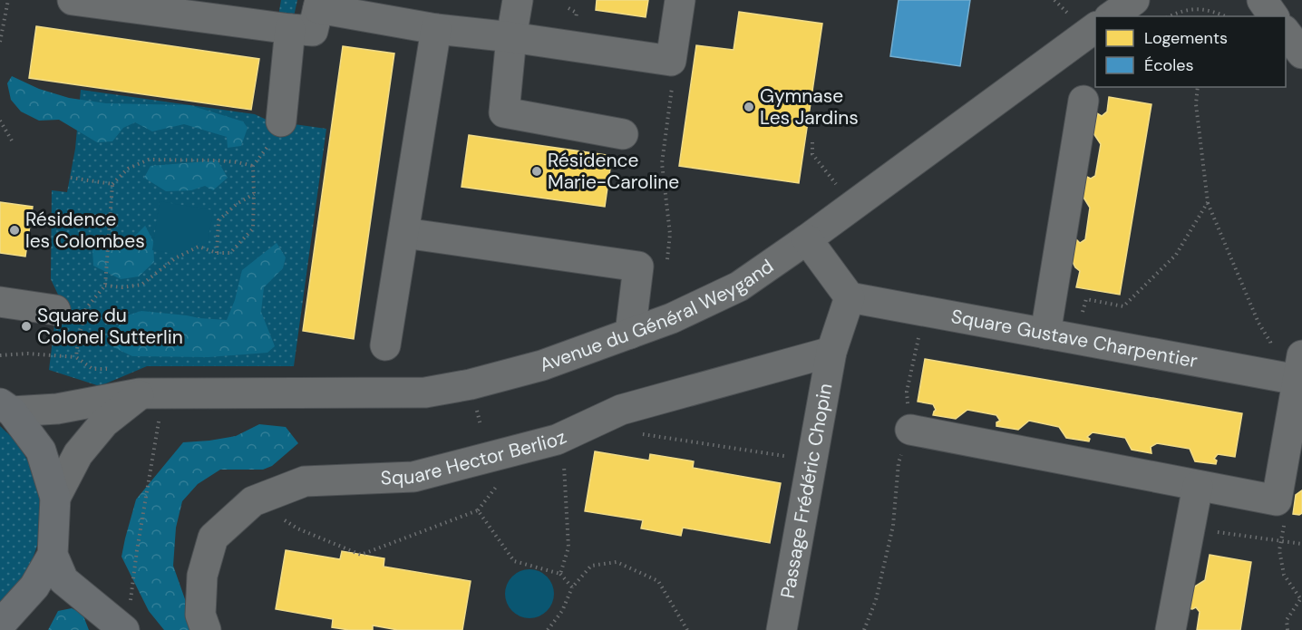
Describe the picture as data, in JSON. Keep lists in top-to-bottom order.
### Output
{
  "streets": {
    "street": [
      "Avenue du Général Weygand",
      "Square Gustave Charpentier",
      "Square Hector Berlioz",
      "Passage Frédéric Chopin"
    ]
  },
  "crossings": [
    ["Square Gustave Charpentier", "Passage Frédéric Chopin"],
    ["Square Hector Berlioz", "Passage Frédéric Chopin"]
  ],
  "places": [
    "Gymnase Les Jardins",
    "Résidence Marie-Caroline",
    "Résidence les Colombes",
    "Square du Colonel Sutterlin"
  ],
  "legend": ["Logements", "Écoles"]
}
